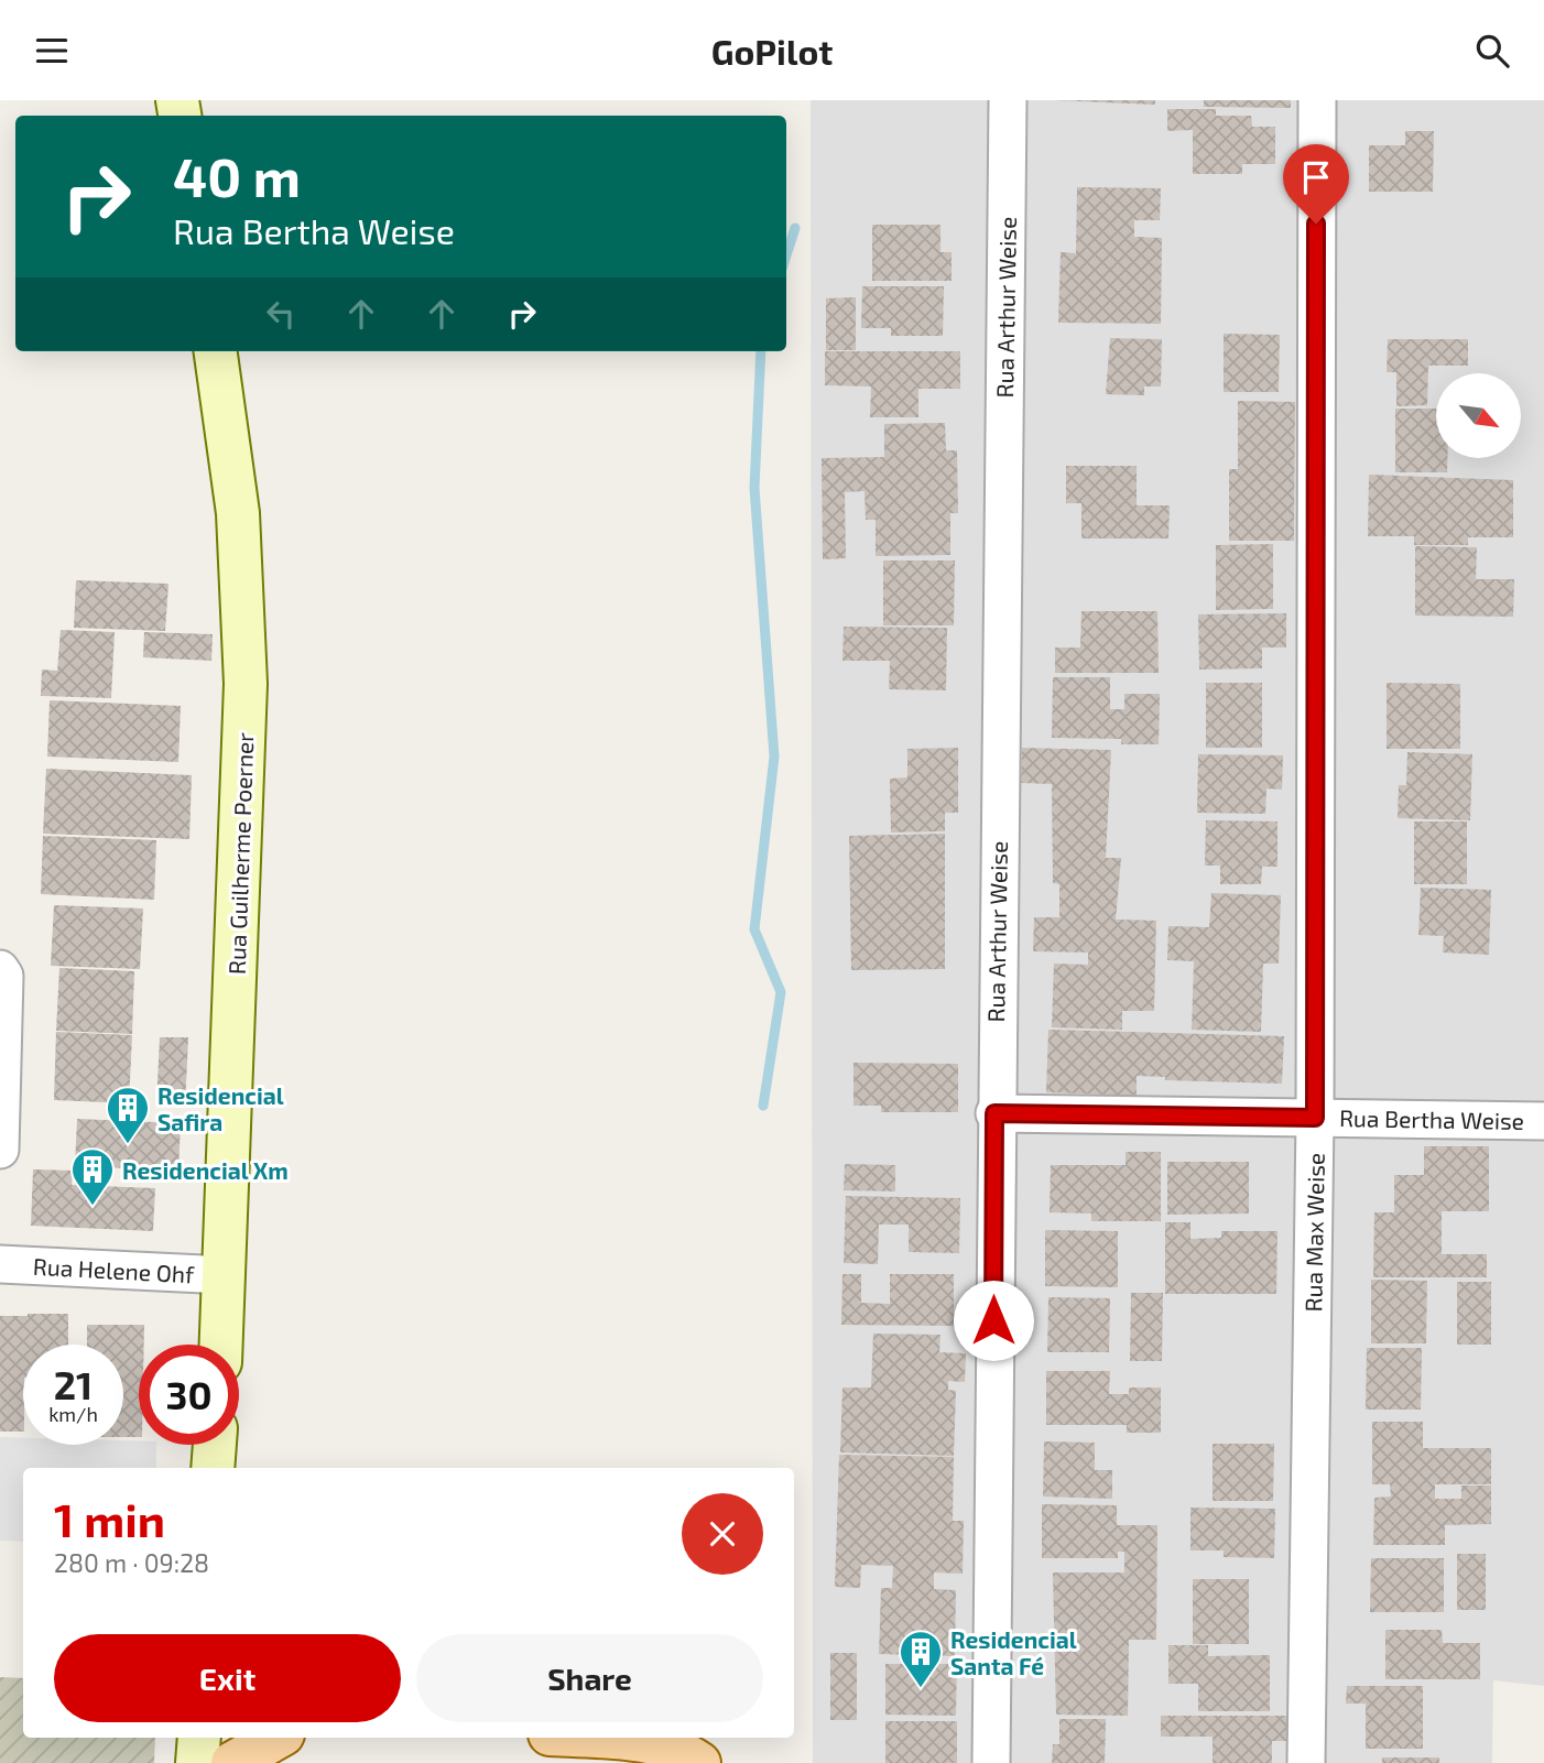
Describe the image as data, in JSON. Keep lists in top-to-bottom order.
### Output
{
  "streets": {
    "street": [
      "Rua Arthur Weise",
      "Rua Guilherme Poerner",
      "Rua Bertha Weise",
      "Rua Max Weise",
      "Rua Helene Ohf"
    ]
  },
  "crossings": [
    ["Rua Arthur Weise", "Rua Bertha Weise"],
    ["Rua Guilherme Poerner", "Rua Helene Ohf"],
    ["Rua Bertha Weise", "Rua Max Weise"]
  ],
  "places": {
    "building": ["Residencial Safira", "Residencial Xm", "Residencial Santa Fé"]
  },
  "north": "bottom right",
  "page": {
    "header": "GoPilot",
    "turn": ["40 m", "Rua Bertha Weise"],
    "speed": "21 km/h",
    "limit": "30",
    "heading": ["1 min", "280 m · 09:28"],
    "buttons": ["Exit", "Share"]
  }
}
